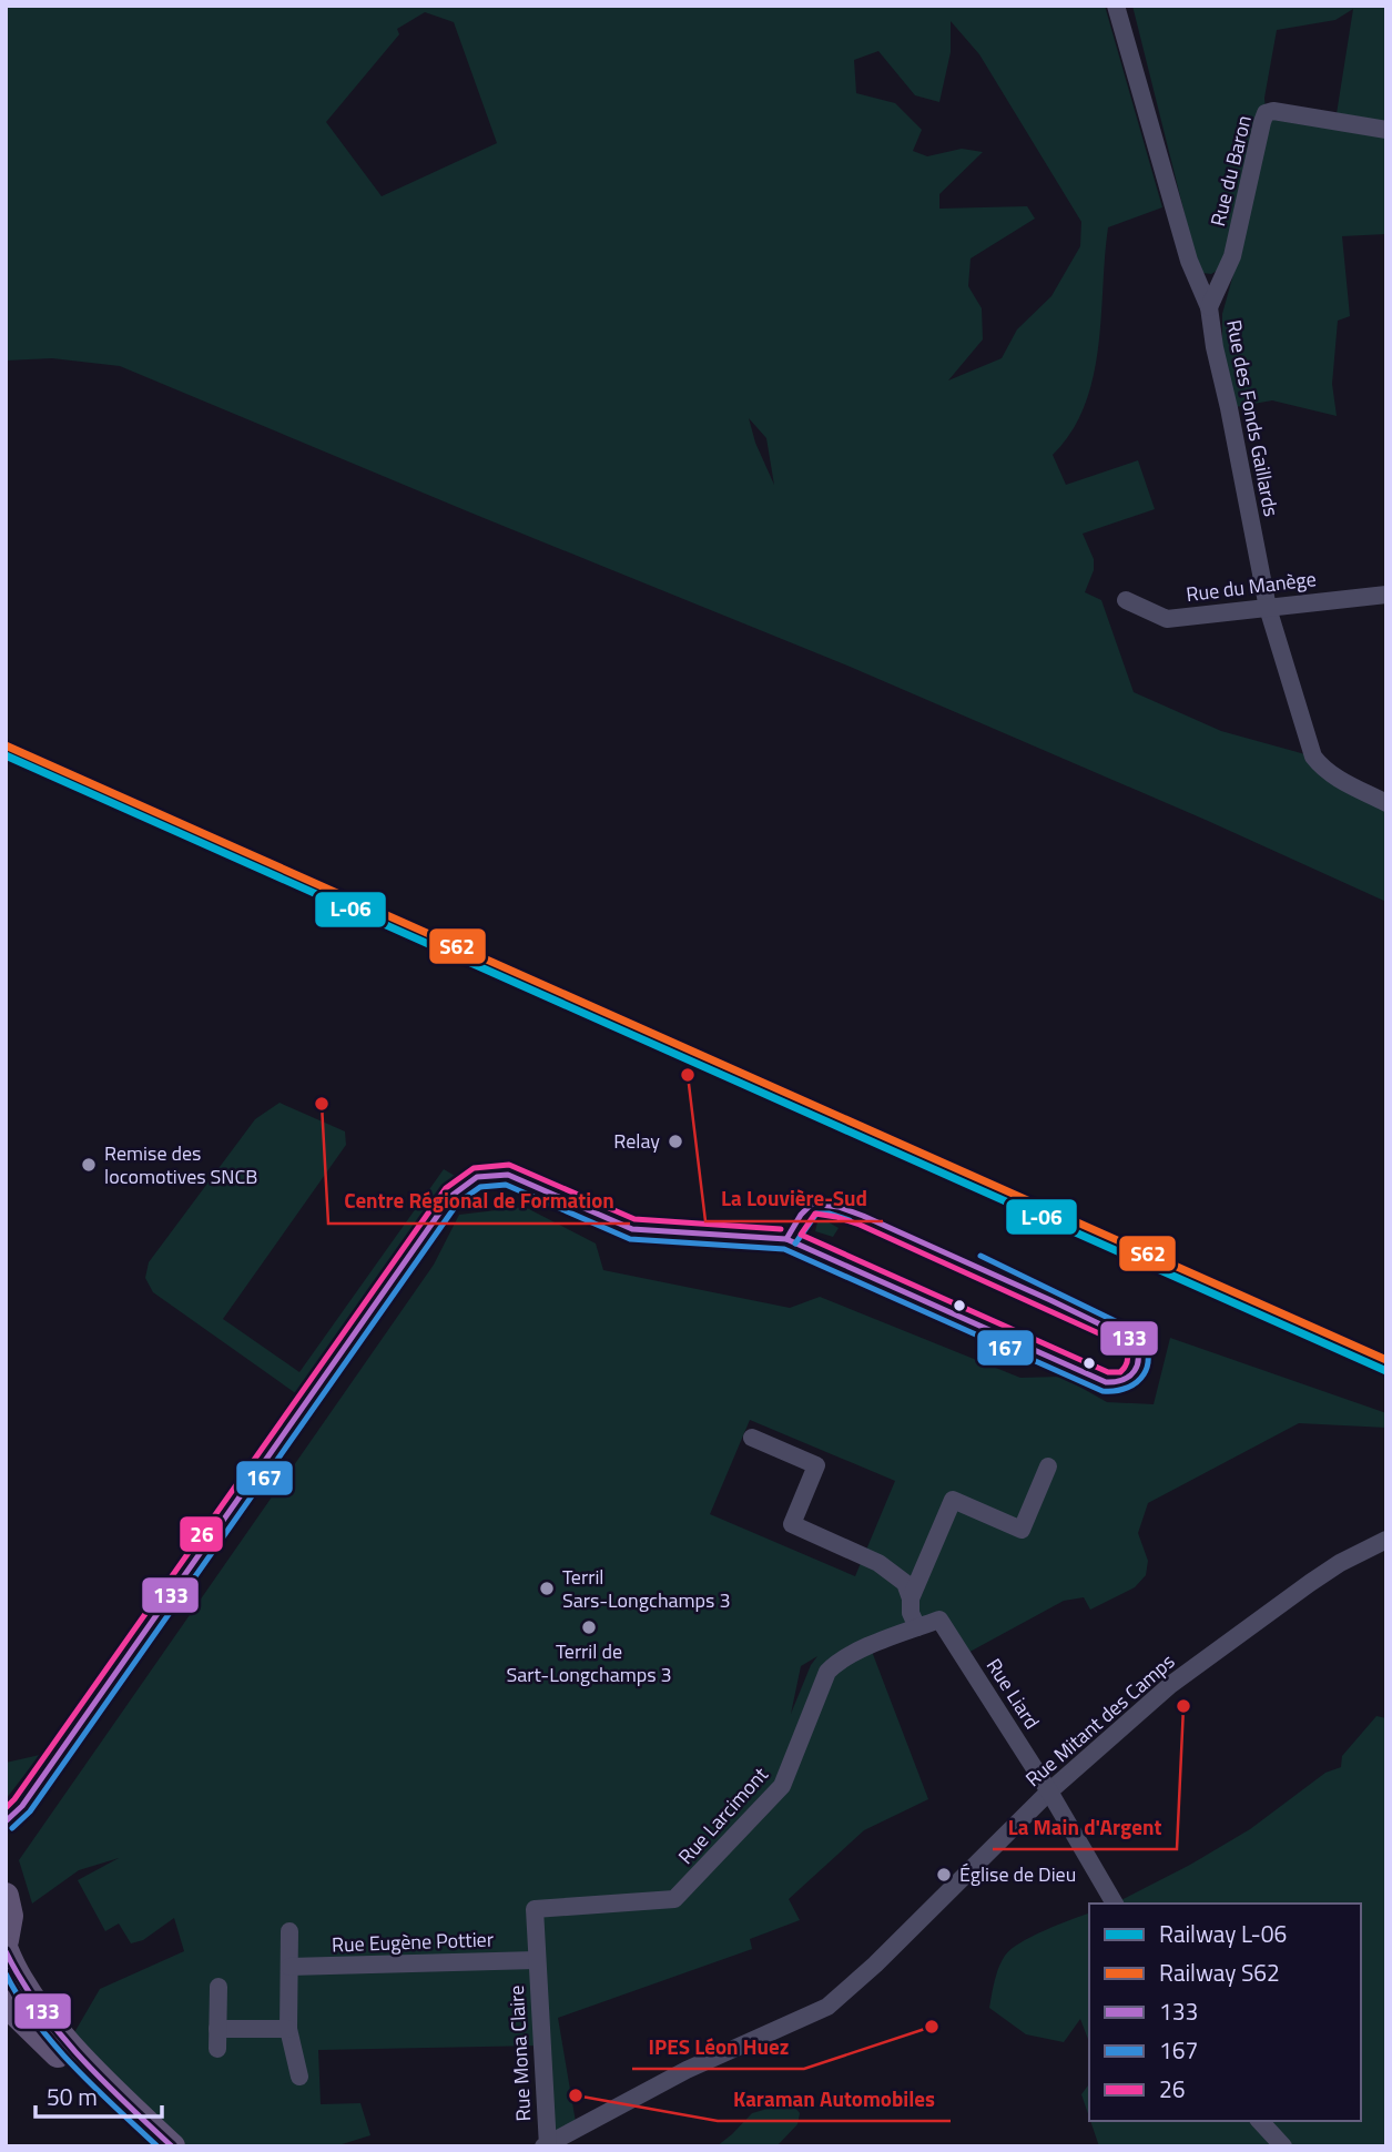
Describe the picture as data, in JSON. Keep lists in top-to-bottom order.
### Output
{
  "streets": {
    "street": [
      "Rue du Baron",
      "Rue des Fonds Gaillards",
      "Rue du Manège",
      "Rue Liard",
      "Rue Mitant des Camps",
      "Rue Larcimont",
      "Rue Eugène Pottier",
      "Rue Mona Claire"
    ]
  },
  "crossings": [
    ["Rue du Baron", "Rue des Fonds Gaillards"],
    ["Rue des Fonds Gaillards", "Rue du Manège"],
    ["Rue Liard", "Rue Mitant des Camps"],
    ["Rue Liard", "Rue Larcimont"],
    ["Rue Mitant des Camps", "Rue Mona Claire"],
    ["Rue Larcimont", "Rue Eugène Pottier"],
    ["Rue Larcimont", "Rue Mona Claire"],
    ["Rue Eugène Pottier", "Rue Mona Claire"]
  ],
  "places": [
    "La Louvière-Sud",
    "Centre Régional de Formation",
    "Relay",
    "Remise des locomotives SNCB",
    "Terril Sars-Longchamps 3",
    "Terril de Sart-Longchamps 3",
    "La Main d'Argent",
    "Église de Dieu",
    "IPES Léon Huez",
    "Karaman Automobiles"
  ],
  "lines": [
    "rail line S62",
    "rail line L-06",
    "transit line 26",
    "transit line 133",
    "transit line 167"
  ],
  "legend": [
    "Railway L-06",
    "Railway S62",
    "133",
    "167",
    "26"
  ],
  "scale_bar": "50 m"
}
